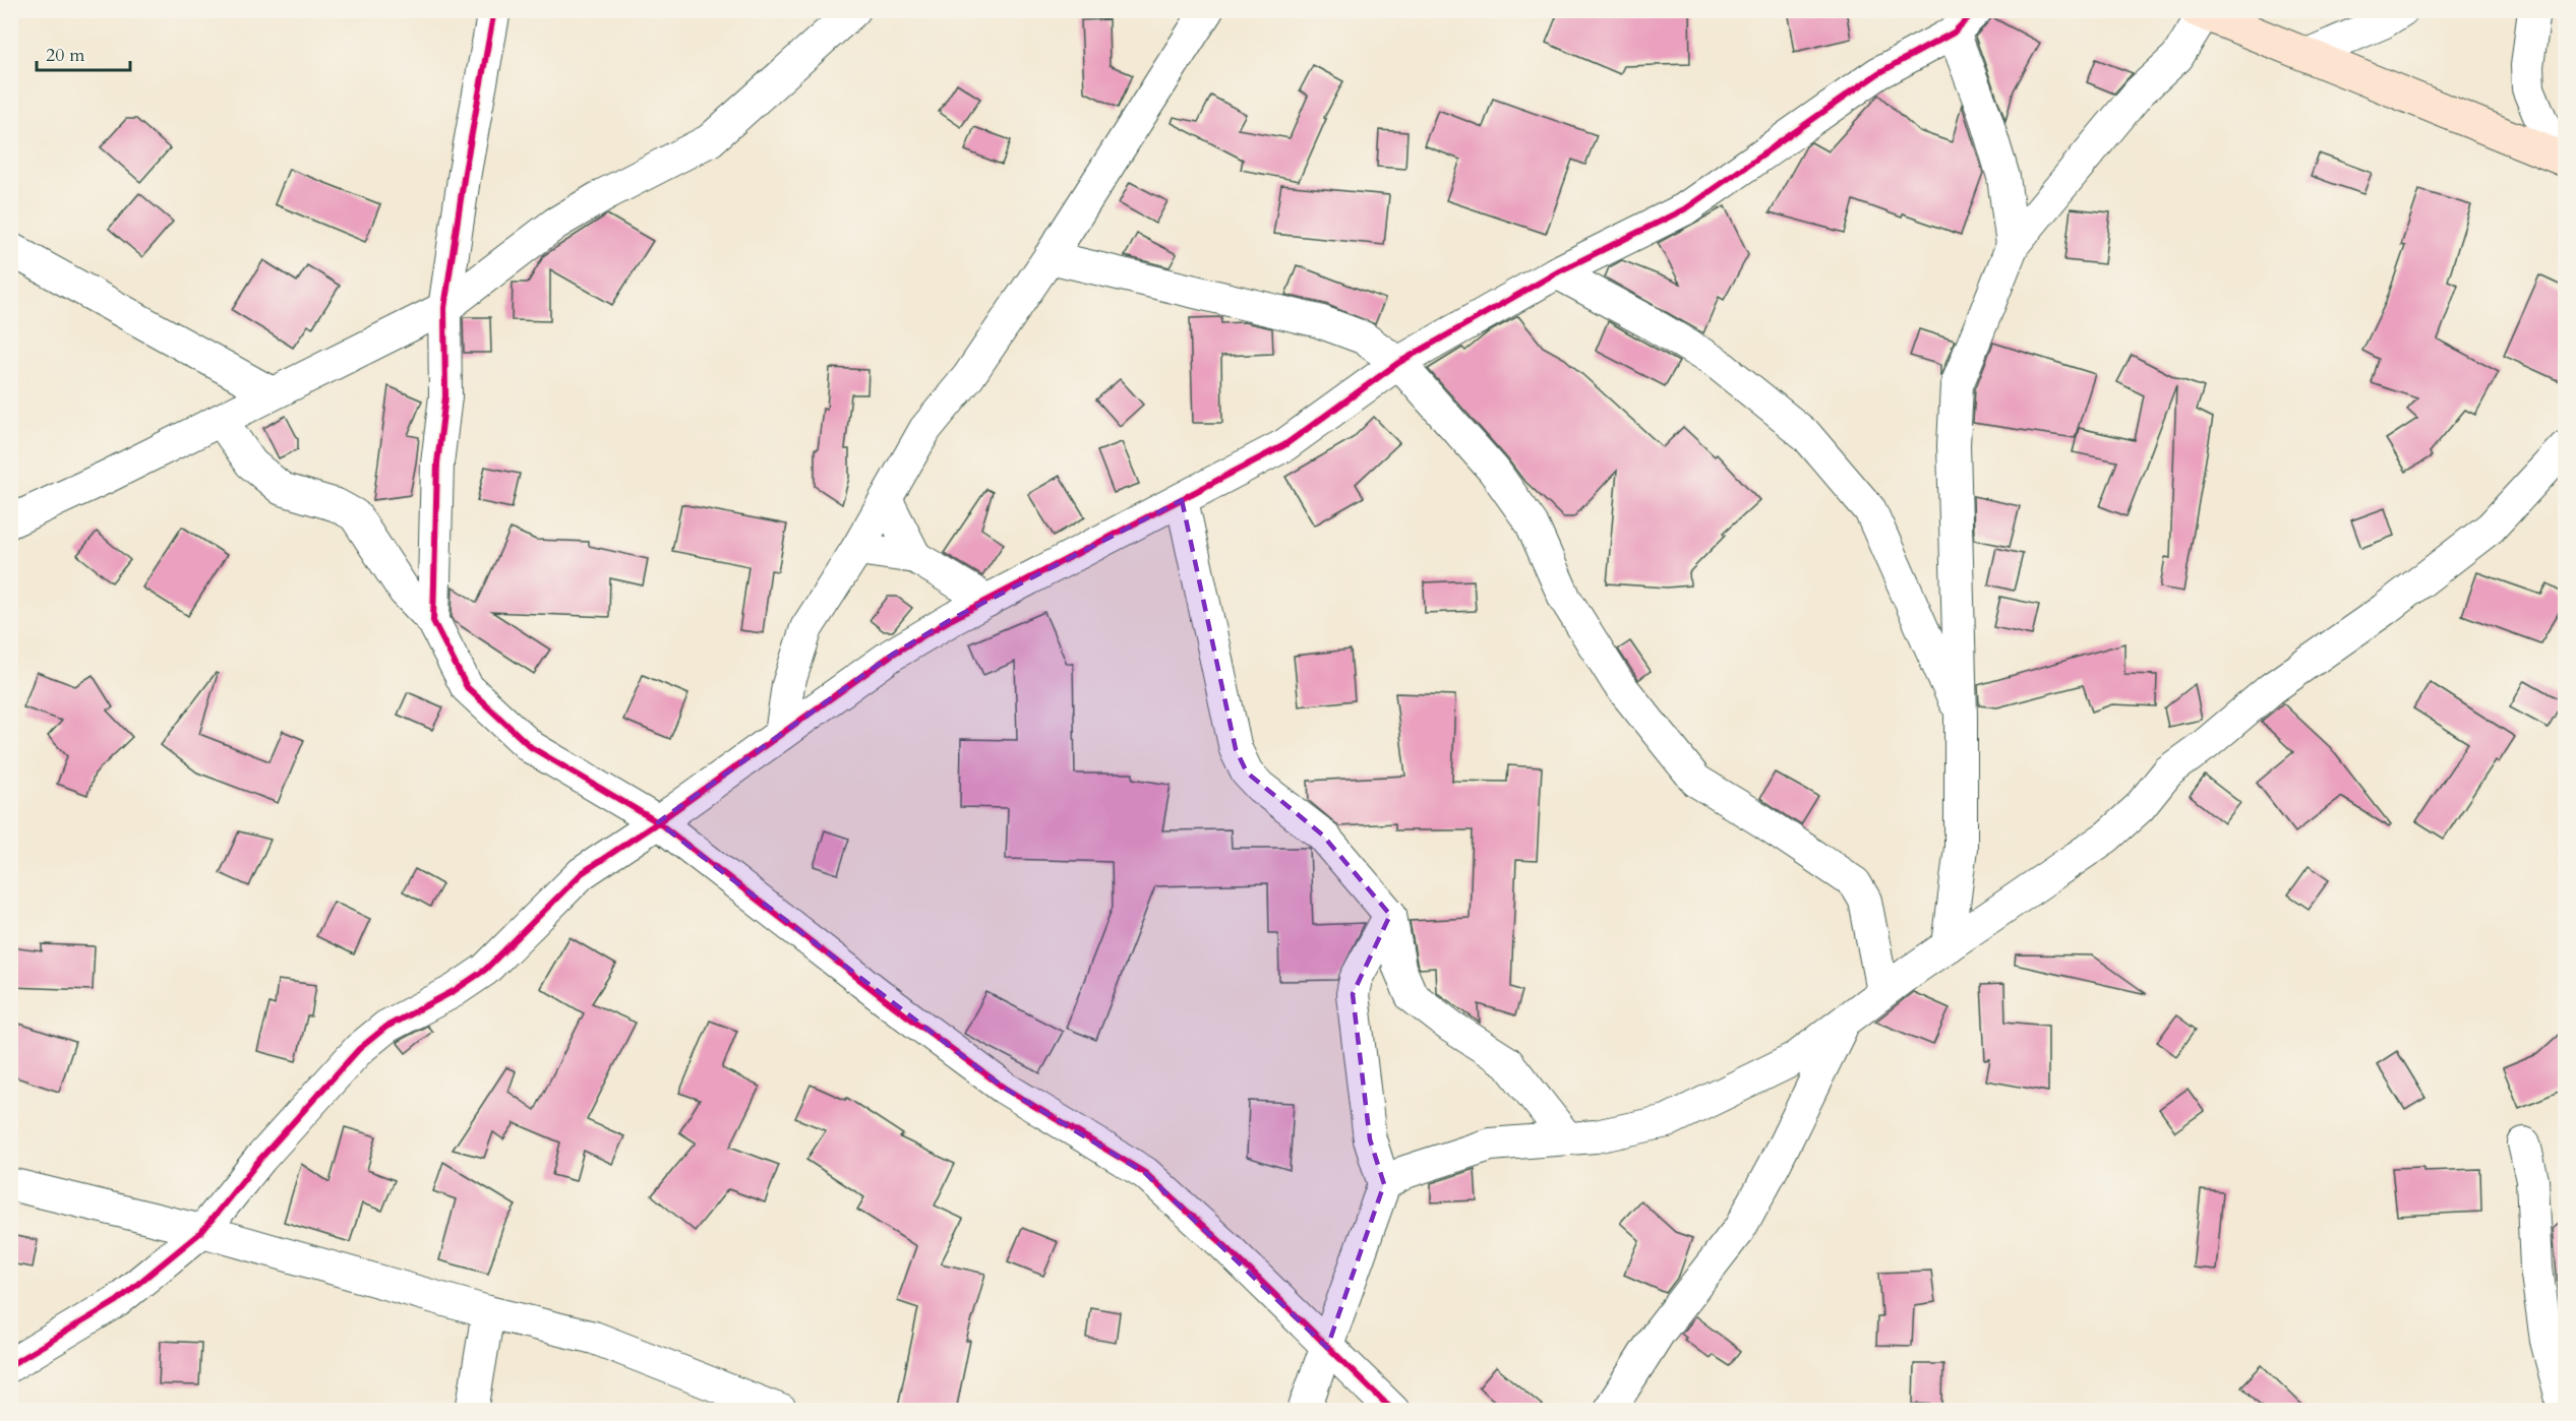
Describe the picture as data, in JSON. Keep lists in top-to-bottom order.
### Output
{
  "scale_bar": "20 m"
}
